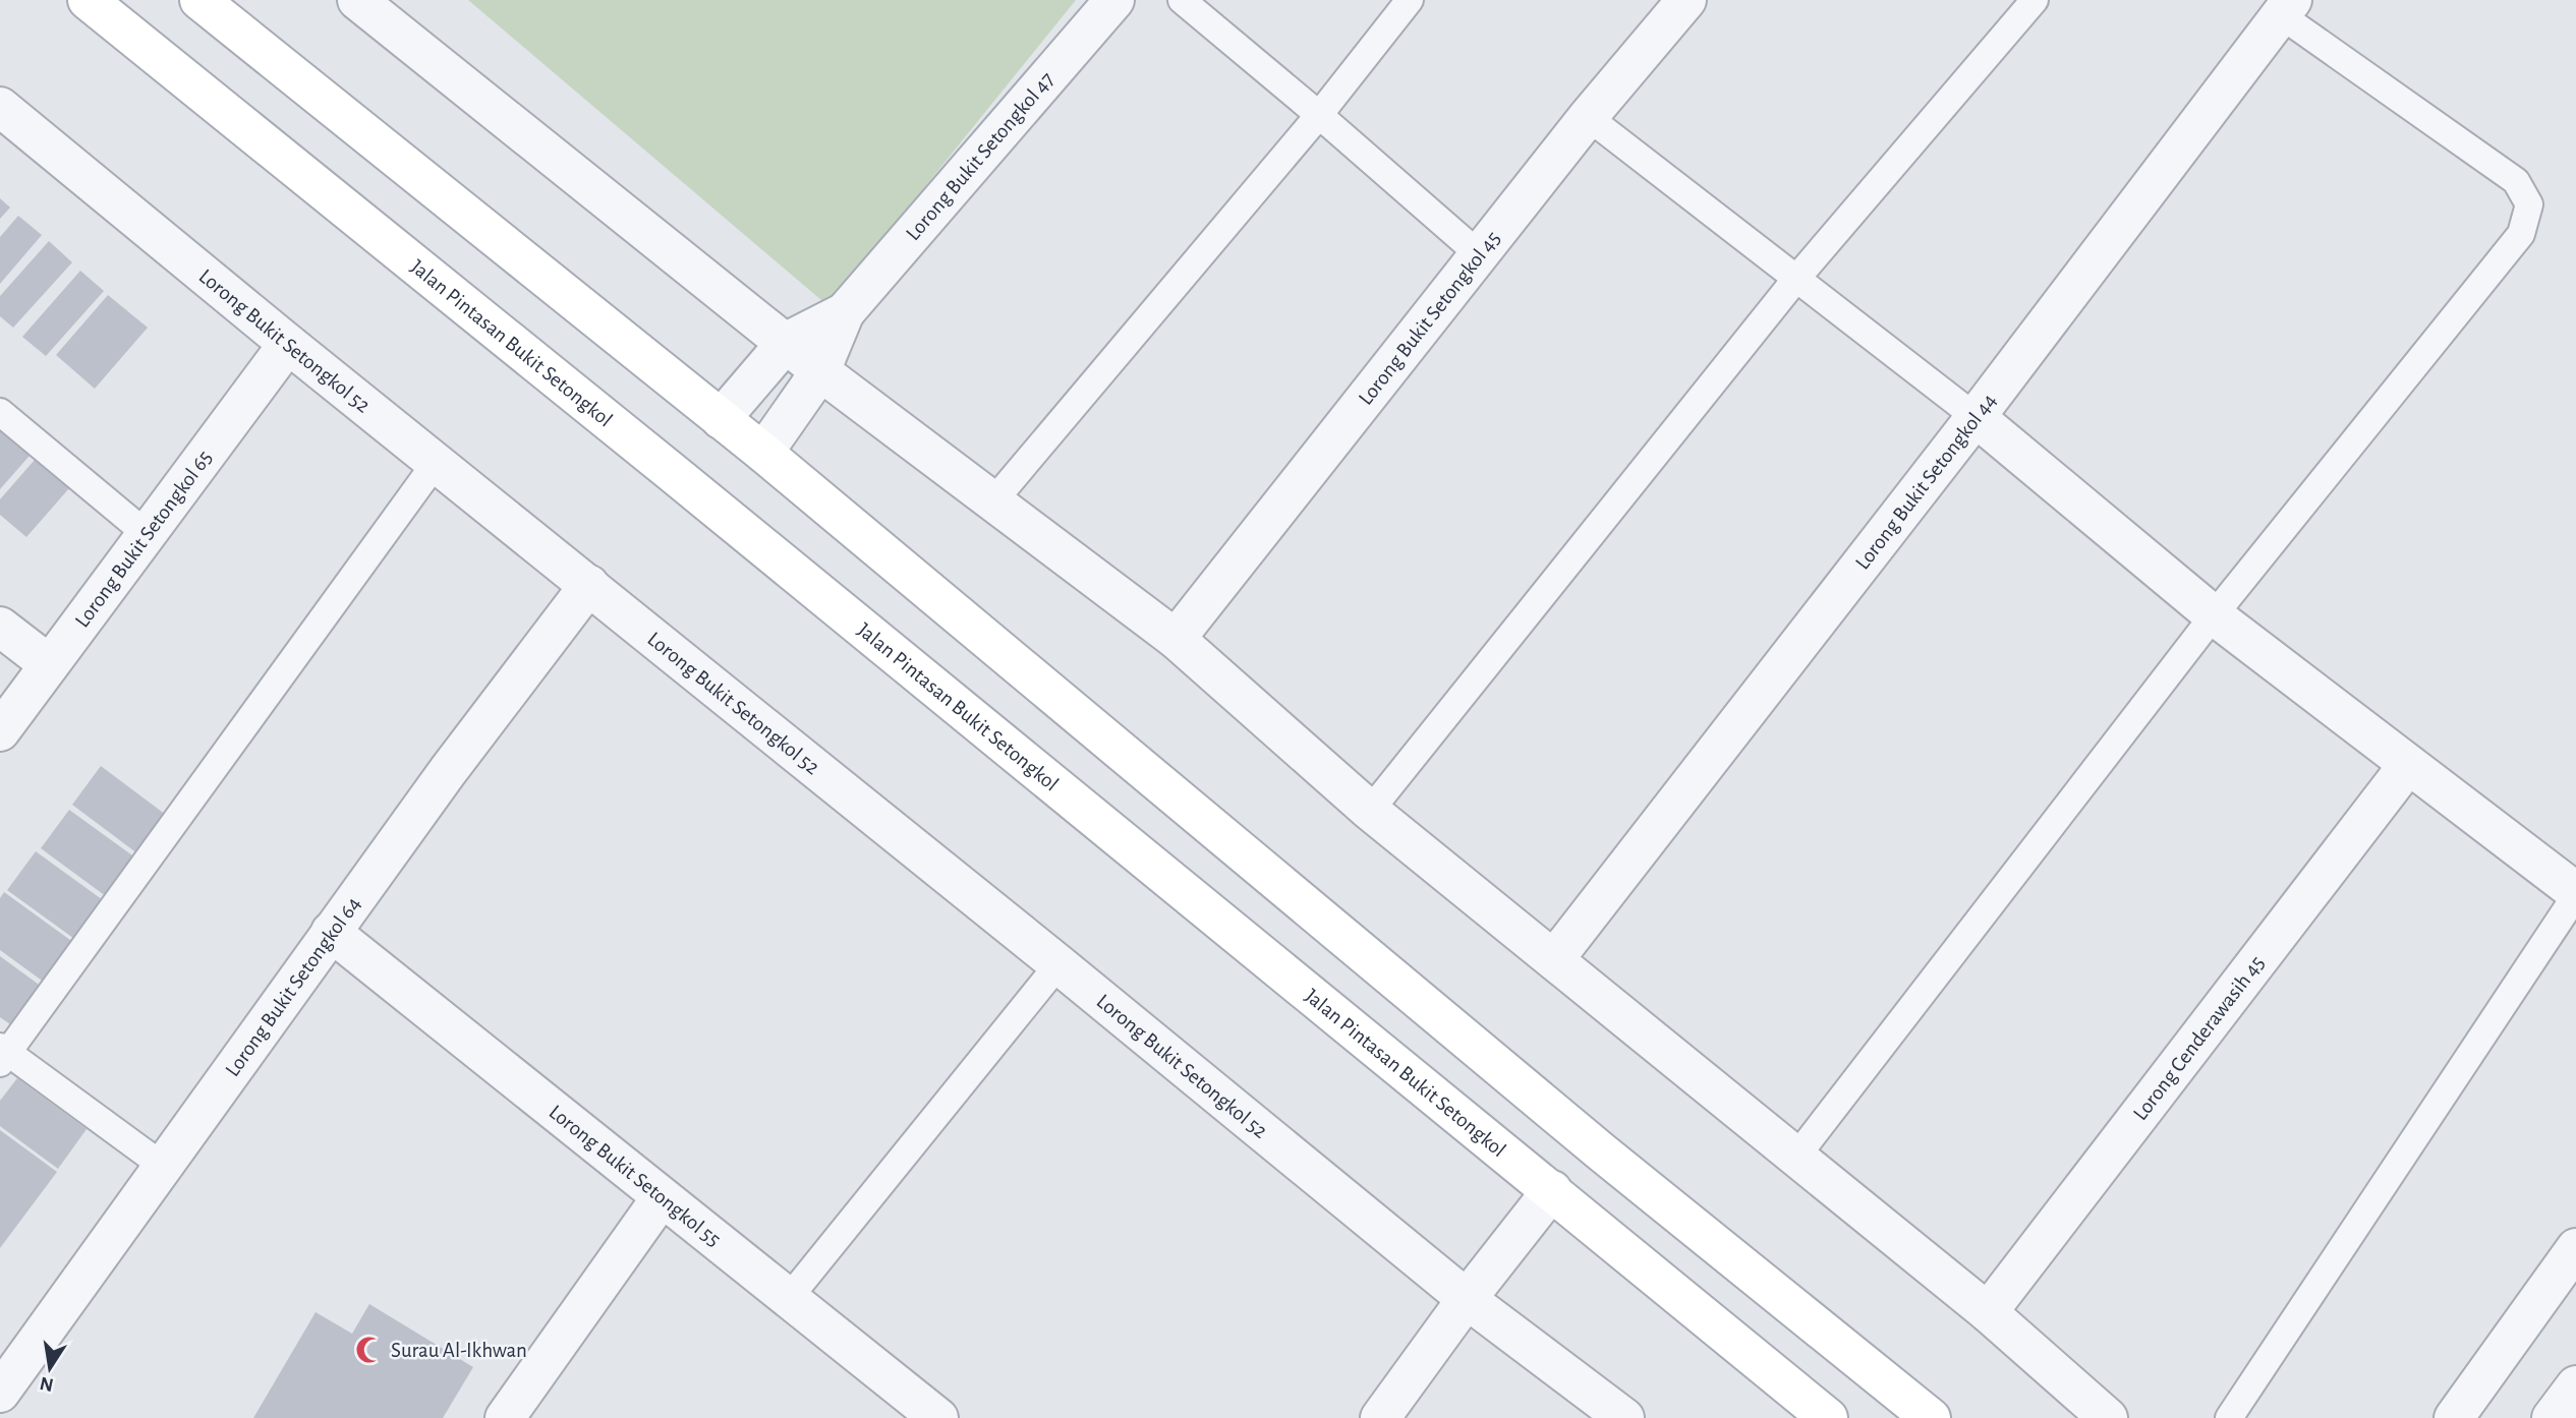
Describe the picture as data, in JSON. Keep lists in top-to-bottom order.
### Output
{
  "streets": {
    "main road": ["Jalan Pintasan Bukit Setongkol"],
    "street": [
      "Lorong Bukit Setongkol 47",
      "Lorong Bukit Setongkol 45",
      "Lorong Bukit Setongkol 52",
      "Lorong Bukit Setongkol 44",
      "Lorong Bukit Setongkol 65",
      "Lorong Bukit Setongkol 64",
      "Lorong Cenderawasih 45",
      "Lorong Bukit Setongkol 55"
    ]
  },
  "crossings": [
    ["Lorong Bukit Setongkol 52", "Lorong Bukit Setongkol 65"],
    ["Lorong Bukit Setongkol 52", "Lorong Bukit Setongkol 64"],
    ["Lorong Bukit Setongkol 64", "Lorong Bukit Setongkol 55"]
  ],
  "places": {
    "mosque": ["Surau Al-Ikhwan"]
  },
  "north": "bottom"
}
